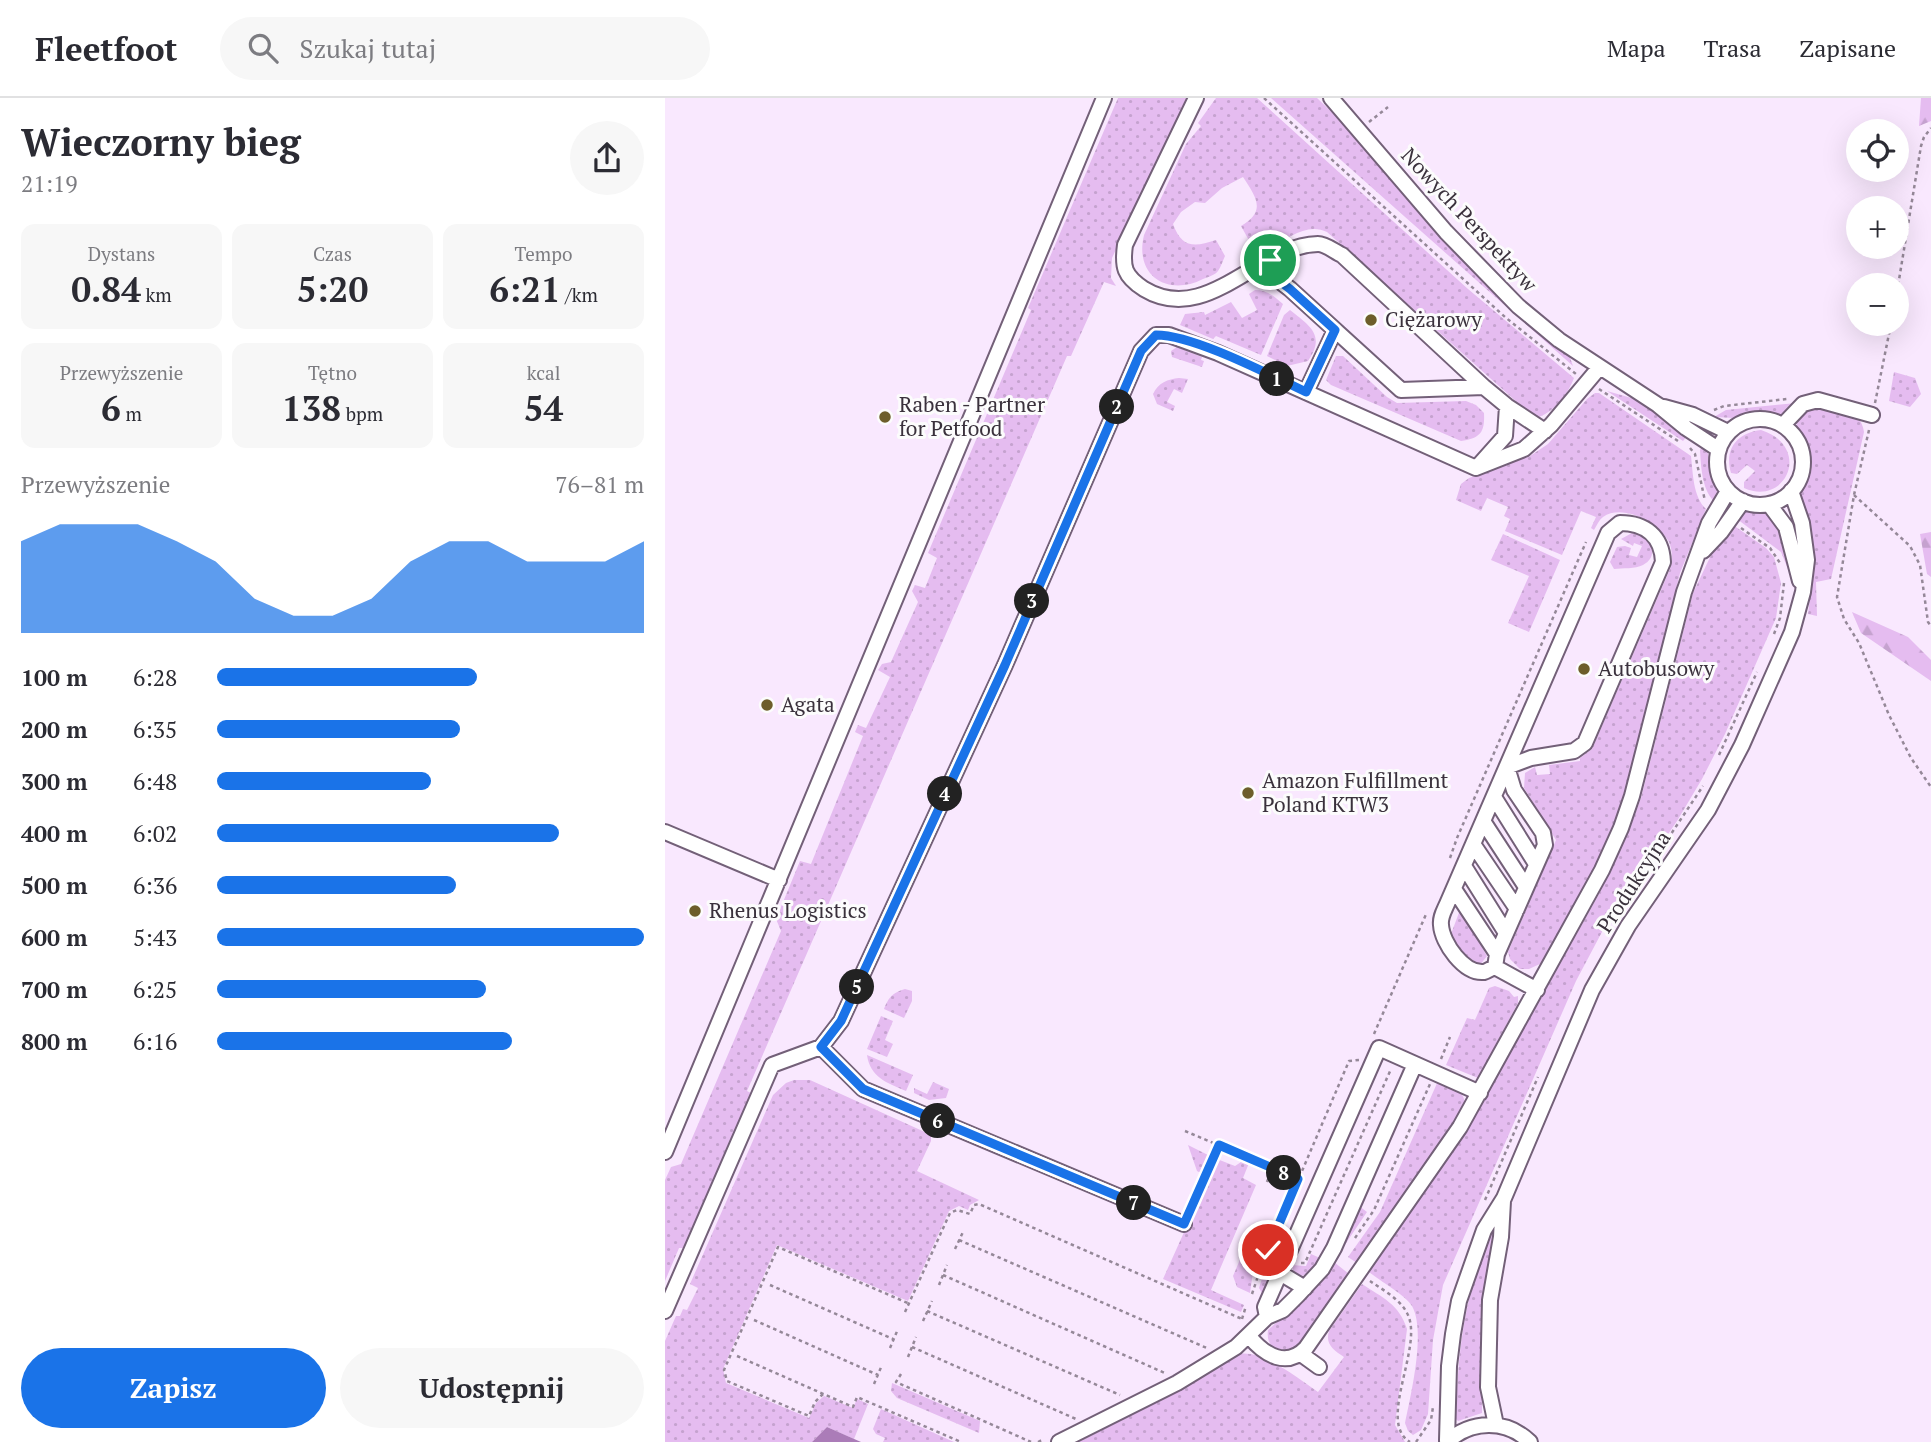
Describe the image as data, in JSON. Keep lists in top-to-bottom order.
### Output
{
  "streets": {
    "street": ["Nowych Perspektyw", "Produkcyjna"]
  },
  "crossings": [
    ["Nowych Perspektyw", "Produkcyjna"]
  ],
  "places": [
    "Ciężarowy",
    "Raben - Partner for Petfood",
    "Autobusowy",
    "Agata",
    "Amazon Fulfillment Poland KTW3",
    "Rhenus Logistics"
  ],
  "page": {
    "header": "Fleetfoot",
    "search": "Szukaj tutaj",
    "nav": ["Mapa", "Trasa", "Zapisane"],
    "heading": ["Wieczorny bieg", "21:19"],
    "map_buttons": ["+", "−"],
    "stats": [
      ["Dystans", "0.84 km"],
      ["Czas", "5:20"],
      ["Tempo", "6:21 /km"],
      ["Przewyższenie", "6 m"],
      ["Tętno", "138 bpm"],
      ["kcal", "54"]
    ],
    "pins": [
      "1",
      "2",
      "3",
      "4",
      "5",
      "6",
      "8",
      "7"
    ],
    "chart": ["Przewyższenie", "76–81 m"],
    "list": [
      {
        "name": "100 m",
        "note": "6:28"
      },
      {
        "name": "200 m",
        "note": "6:35"
      },
      {
        "name": "300 m",
        "note": "6:48"
      },
      {
        "name": "400 m",
        "note": "6:02"
      },
      {
        "name": "500 m",
        "note": "6:36"
      },
      {
        "name": "600 m",
        "note": "5:43"
      },
      {
        "name": "700 m",
        "note": "6:25"
      },
      {
        "name": "800 m",
        "note": "6:16"
      }
    ],
    "buttons": ["Zapisz", "Udostępnij"]
  }
}
